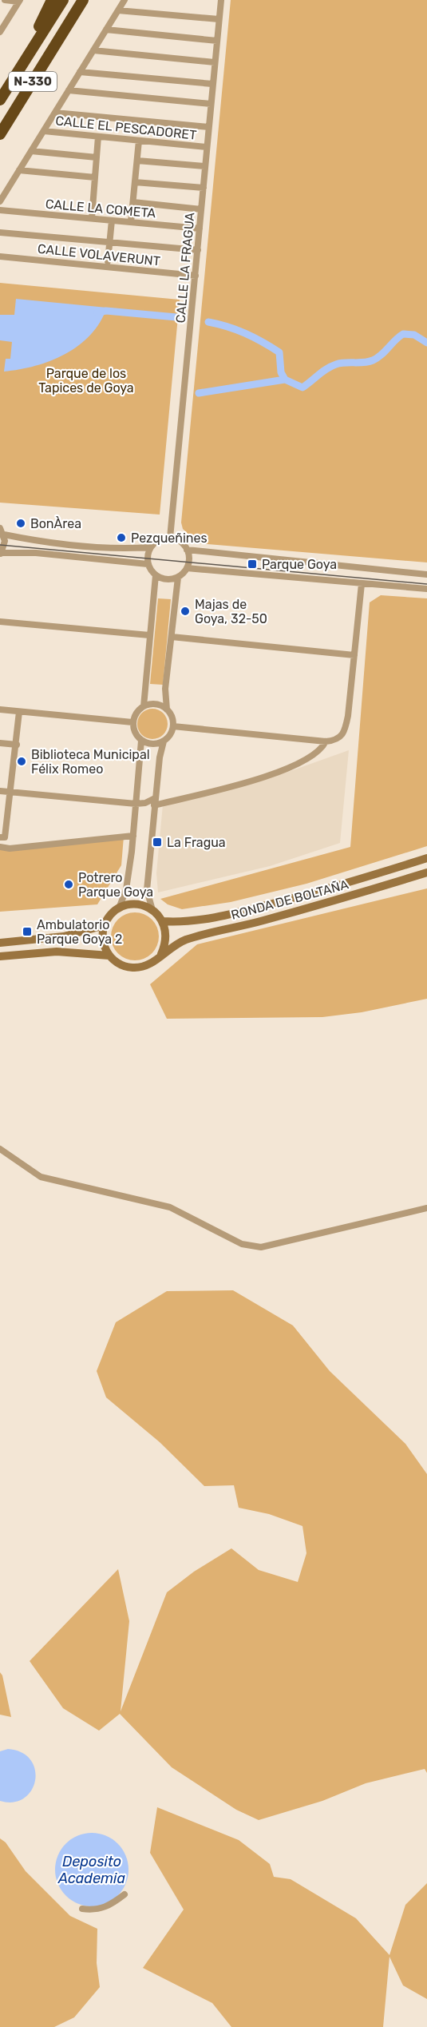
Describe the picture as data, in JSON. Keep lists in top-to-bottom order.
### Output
{
  "streets": {
    "highway": ["N-330"],
    "main road": ["RONDA DE BOLTAÑA"],
    "street": [
      "CALLE EL PESCADORET",
      "CALLE LA COMETA",
      "CALLE VOLAVERUNT",
      "CALLE LA FRAGUA"
    ]
  },
  "crossings": [
    ["CALLE EL PESCADORET", "CALLE LA FRAGUA"],
    ["CALLE LA COMETA", "CALLE LA FRAGUA"],
    ["CALLE VOLAVERUNT", "CALLE LA FRAGUA"]
  ],
  "water": ["Deposito Academia"],
  "parks": ["Parque de los Tapices de Goya"],
  "places": {
    "other": [
      "BonÀrea",
      "Pezqueñines",
      "Majas de Goya, 32-50",
      "Biblioteca Municipal Félix Romeo",
      "Potrero Parque Goya"
    ],
    "transit": ["Parque Goya", "La Fragua", "Ambulatorio Parque Goya 2"]
  }
}
